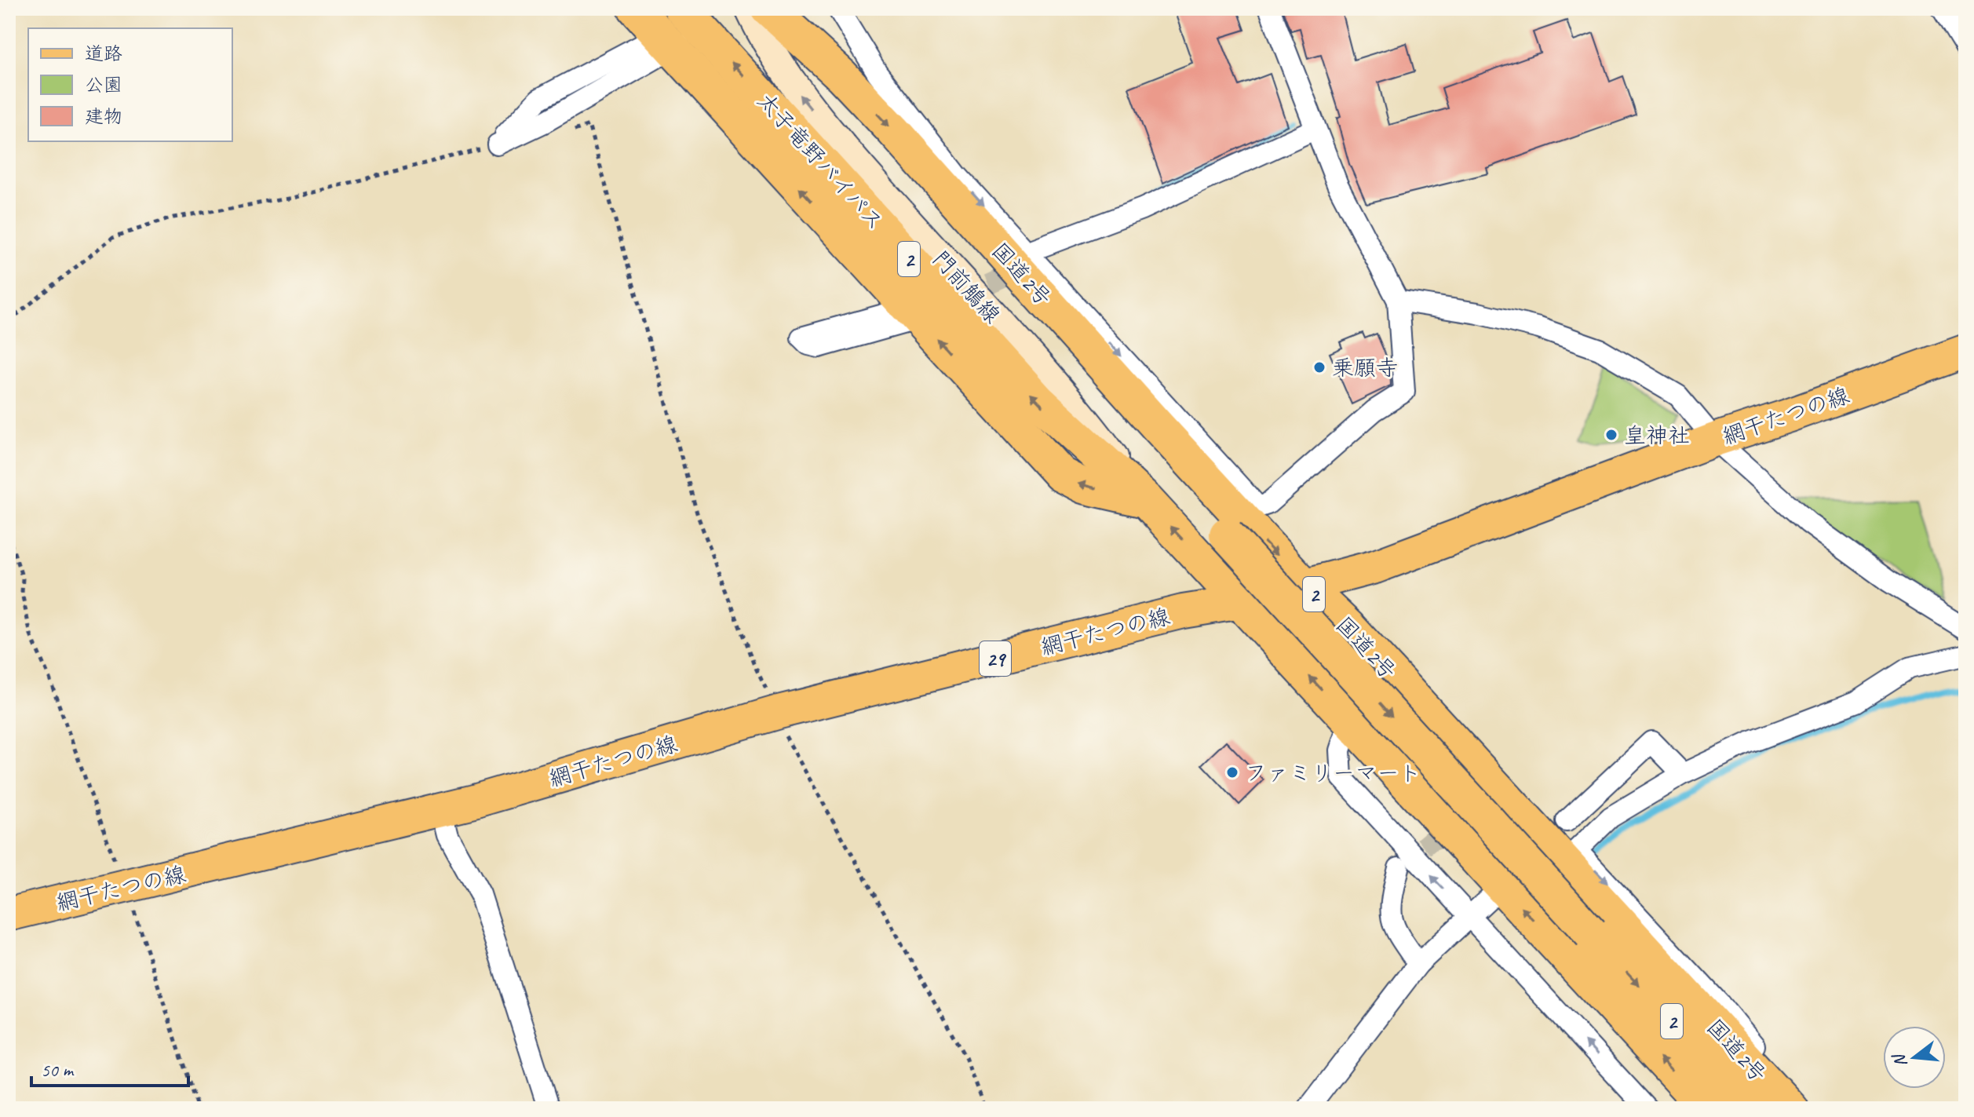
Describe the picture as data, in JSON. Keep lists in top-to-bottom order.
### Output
{
  "streets": {
    "highway": ["太子竜野バイパス", "2", "国道2号"],
    "main road": ["門前鵤線", "網干たつの線", "29"]
  },
  "crossings": [
    ["太子竜野バイパス", "2"],
    ["太子竜野バイパス", "門前鵤線"],
    ["2", "国道2号"],
    ["2", "門前鵤線"],
    ["2", "網干たつの線"],
    ["国道2号", "網干たつの線"]
  ],
  "one_way": ["門前鵤線"],
  "places": ["乗願寺", "皇神社", "ファミリーマート"],
  "legend": ["道路", "公園", "建物"],
  "scale_bar": "50 m",
  "north": "left"
}
